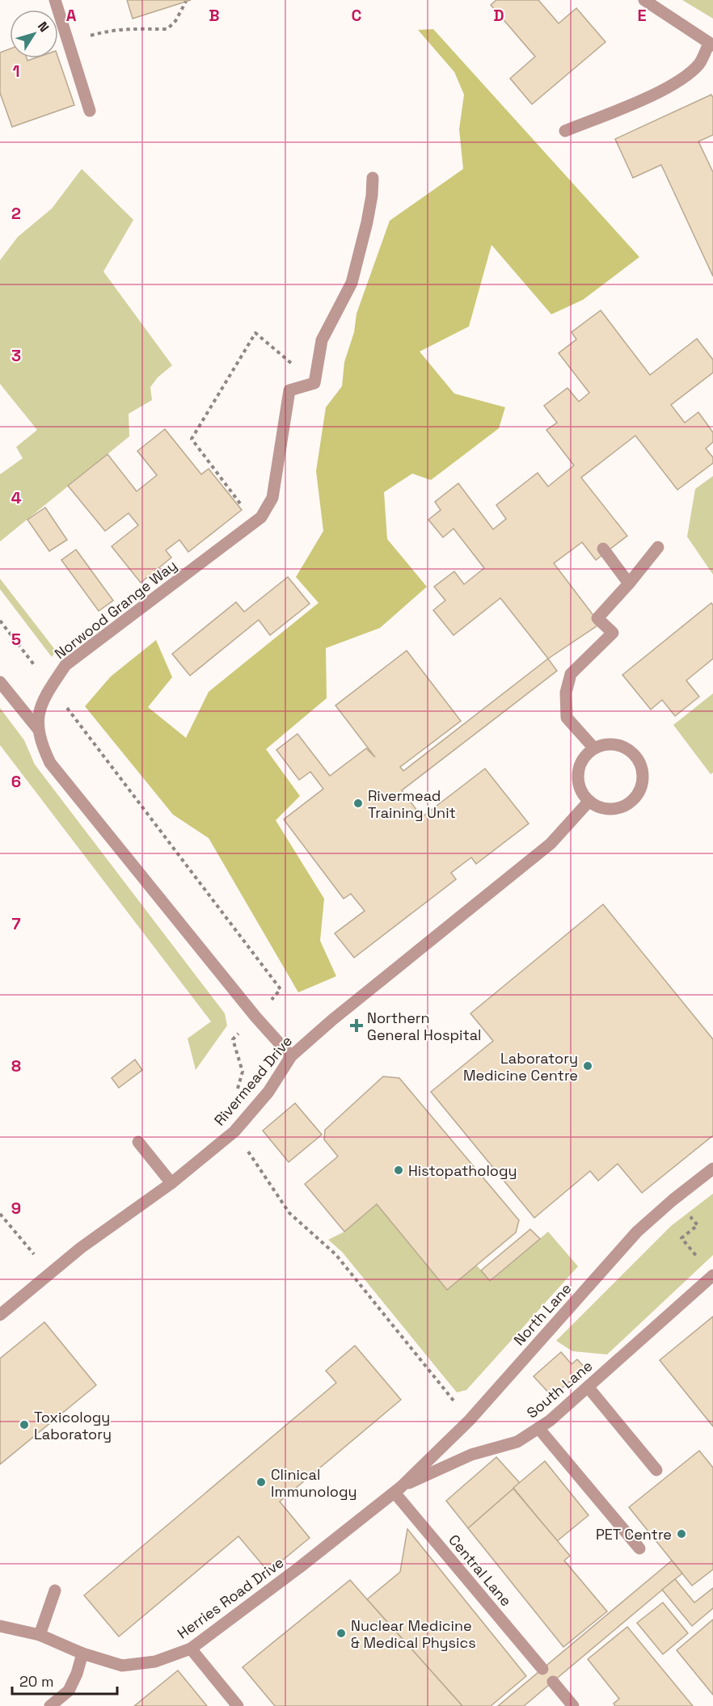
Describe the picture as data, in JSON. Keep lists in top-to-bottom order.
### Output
{
  "streets": {
    "street": [
      "Norwood Grange Way",
      "Rivermead Drive",
      "North Lane",
      "South Lane",
      "Central Lane",
      "Herries Road Drive"
    ]
  },
  "crossings": [
    ["North Lane", "South Lane"],
    ["North Lane", "Central Lane"],
    ["North Lane", "Herries Road Drive"],
    ["South Lane", "Central Lane"],
    ["South Lane", "Herries Road Drive"],
    ["Central Lane", "Herries Road Drive"]
  ],
  "places": {
    "other": [
      "Rivermead Training Unit",
      "Laboratory Medicine Centre",
      "Histopathology",
      "Toxicology Laboratory",
      "Clinical Immunology",
      "PET Centre",
      "Nuclear Medicine & Medical Physics"
    ],
    "health": ["Northern General Hospital"]
  },
  "scale_bar": "20 m",
  "north": "top right",
  "grid": {
    "columns": [
      "A",
      "B",
      "C",
      "D",
      "E"
    ],
    "rows": [
      "1",
      "2",
      "3",
      "4",
      "5",
      "6",
      "7",
      "8",
      "9"
    ]
  }
}
